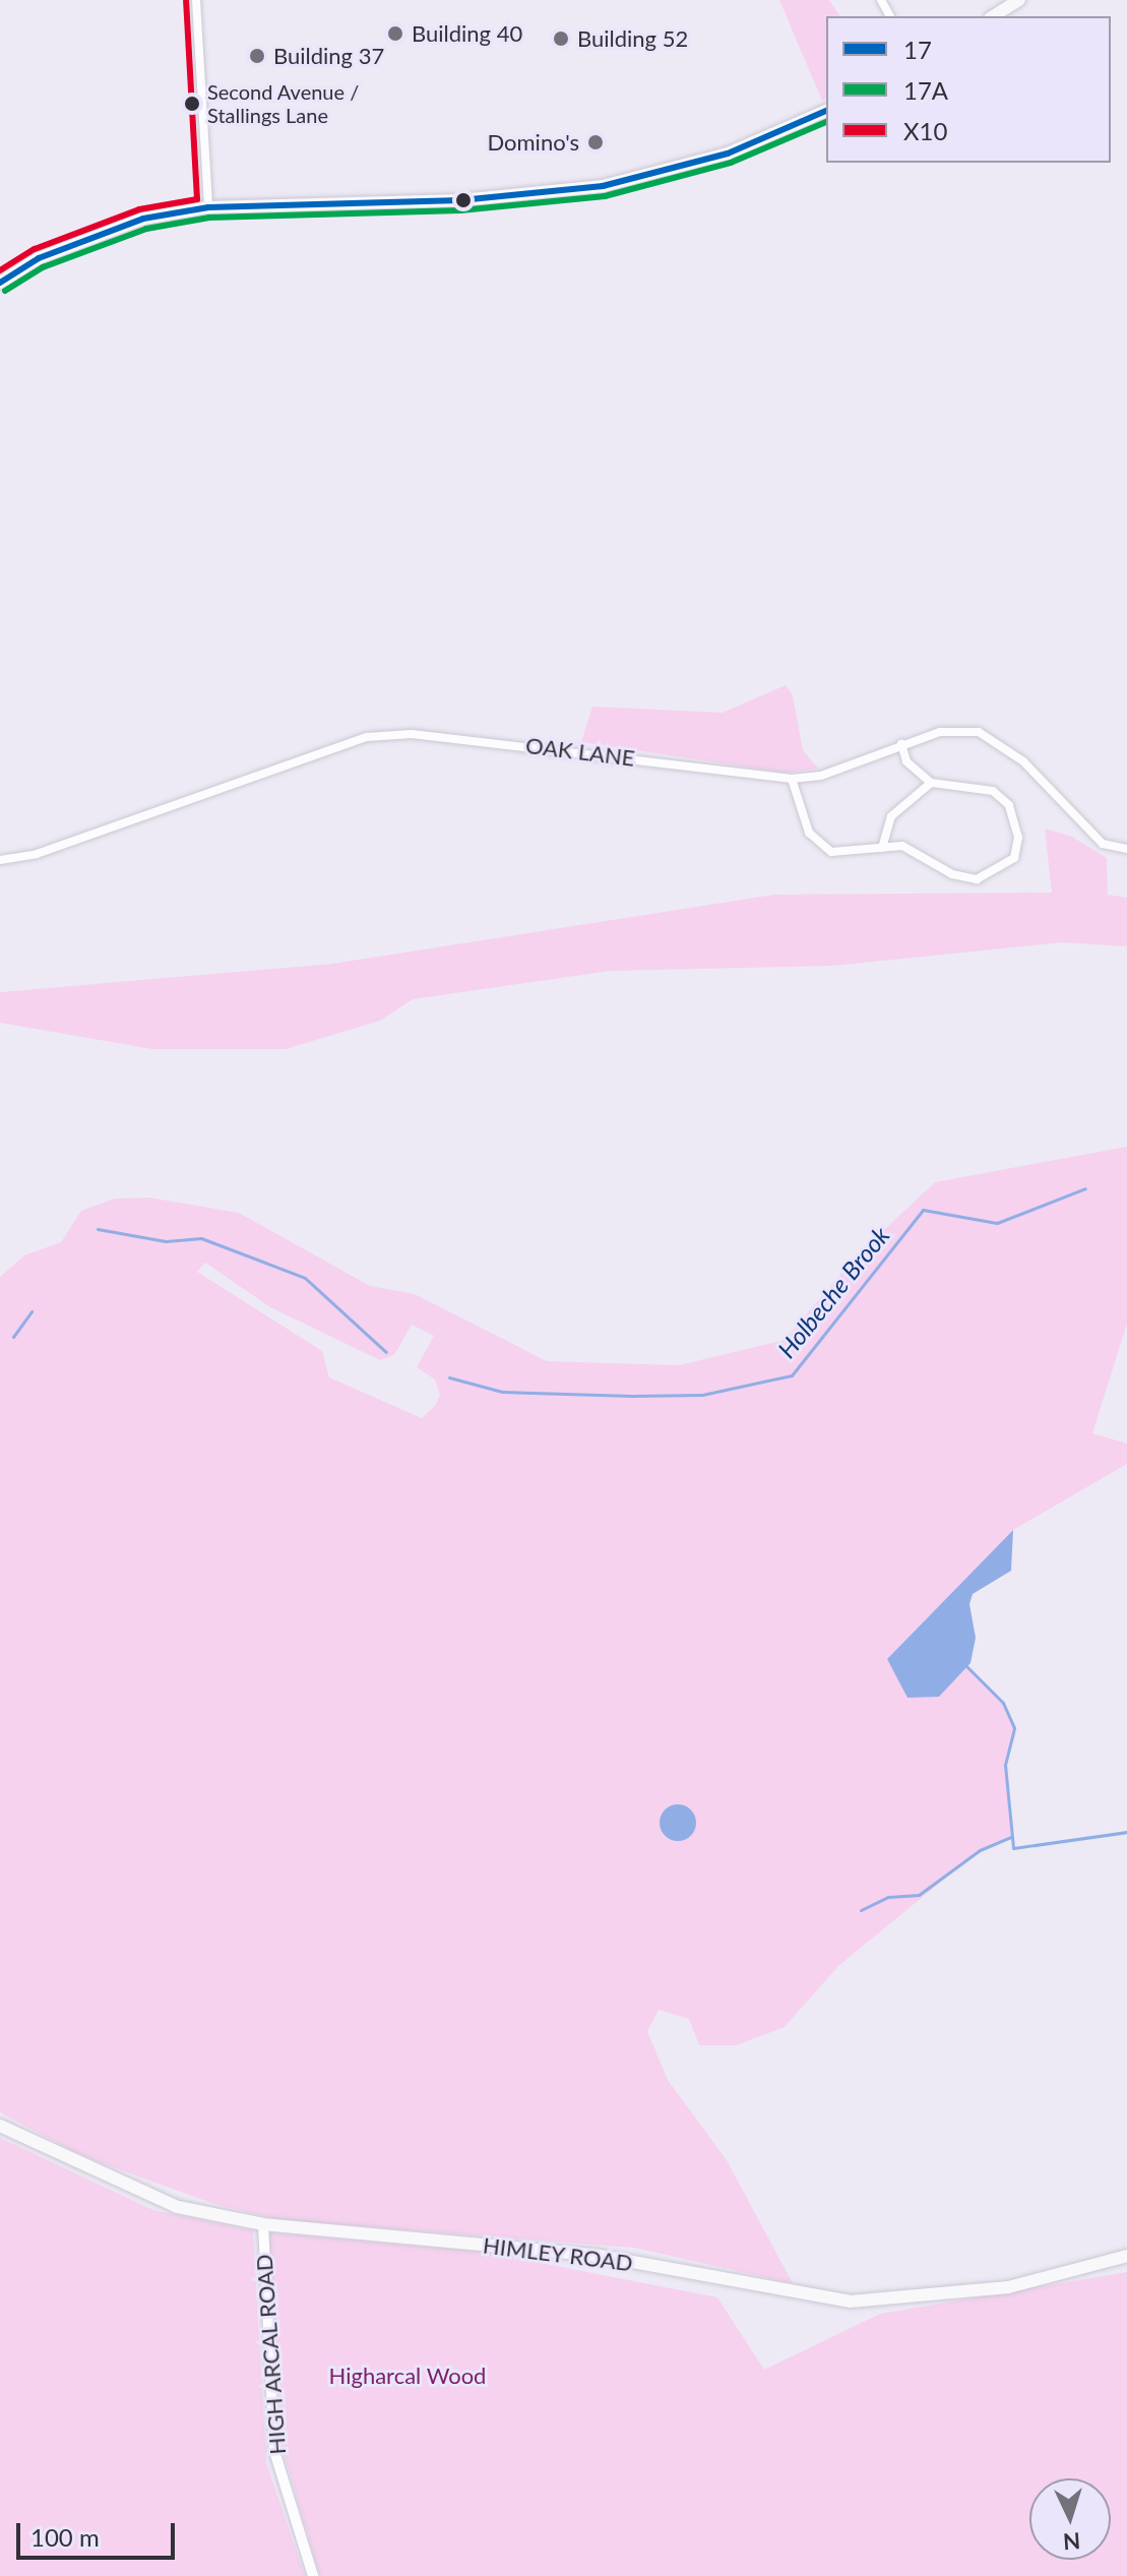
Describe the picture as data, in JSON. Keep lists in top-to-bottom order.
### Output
{
  "streets": {
    "main road": ["HIMLEY ROAD"],
    "street": ["OAK LANE", "HIGH ARCAL ROAD"]
  },
  "crossings": [
    ["HIMLEY ROAD", "HIGH ARCAL ROAD"]
  ],
  "water": ["Holbeche Brook"],
  "parks": ["Higharcal Wood"],
  "places": [
    "Building 40",
    "Building 52",
    "Building 37",
    "Second Avenue / Stallings Lane",
    "Domino's"
  ],
  "lines": ["transit line X10", "transit line 17", "transit line 17A"],
  "legend": ["17", "17A", "X10"],
  "scale_bar": "100 m",
  "north": "bottom"
}
